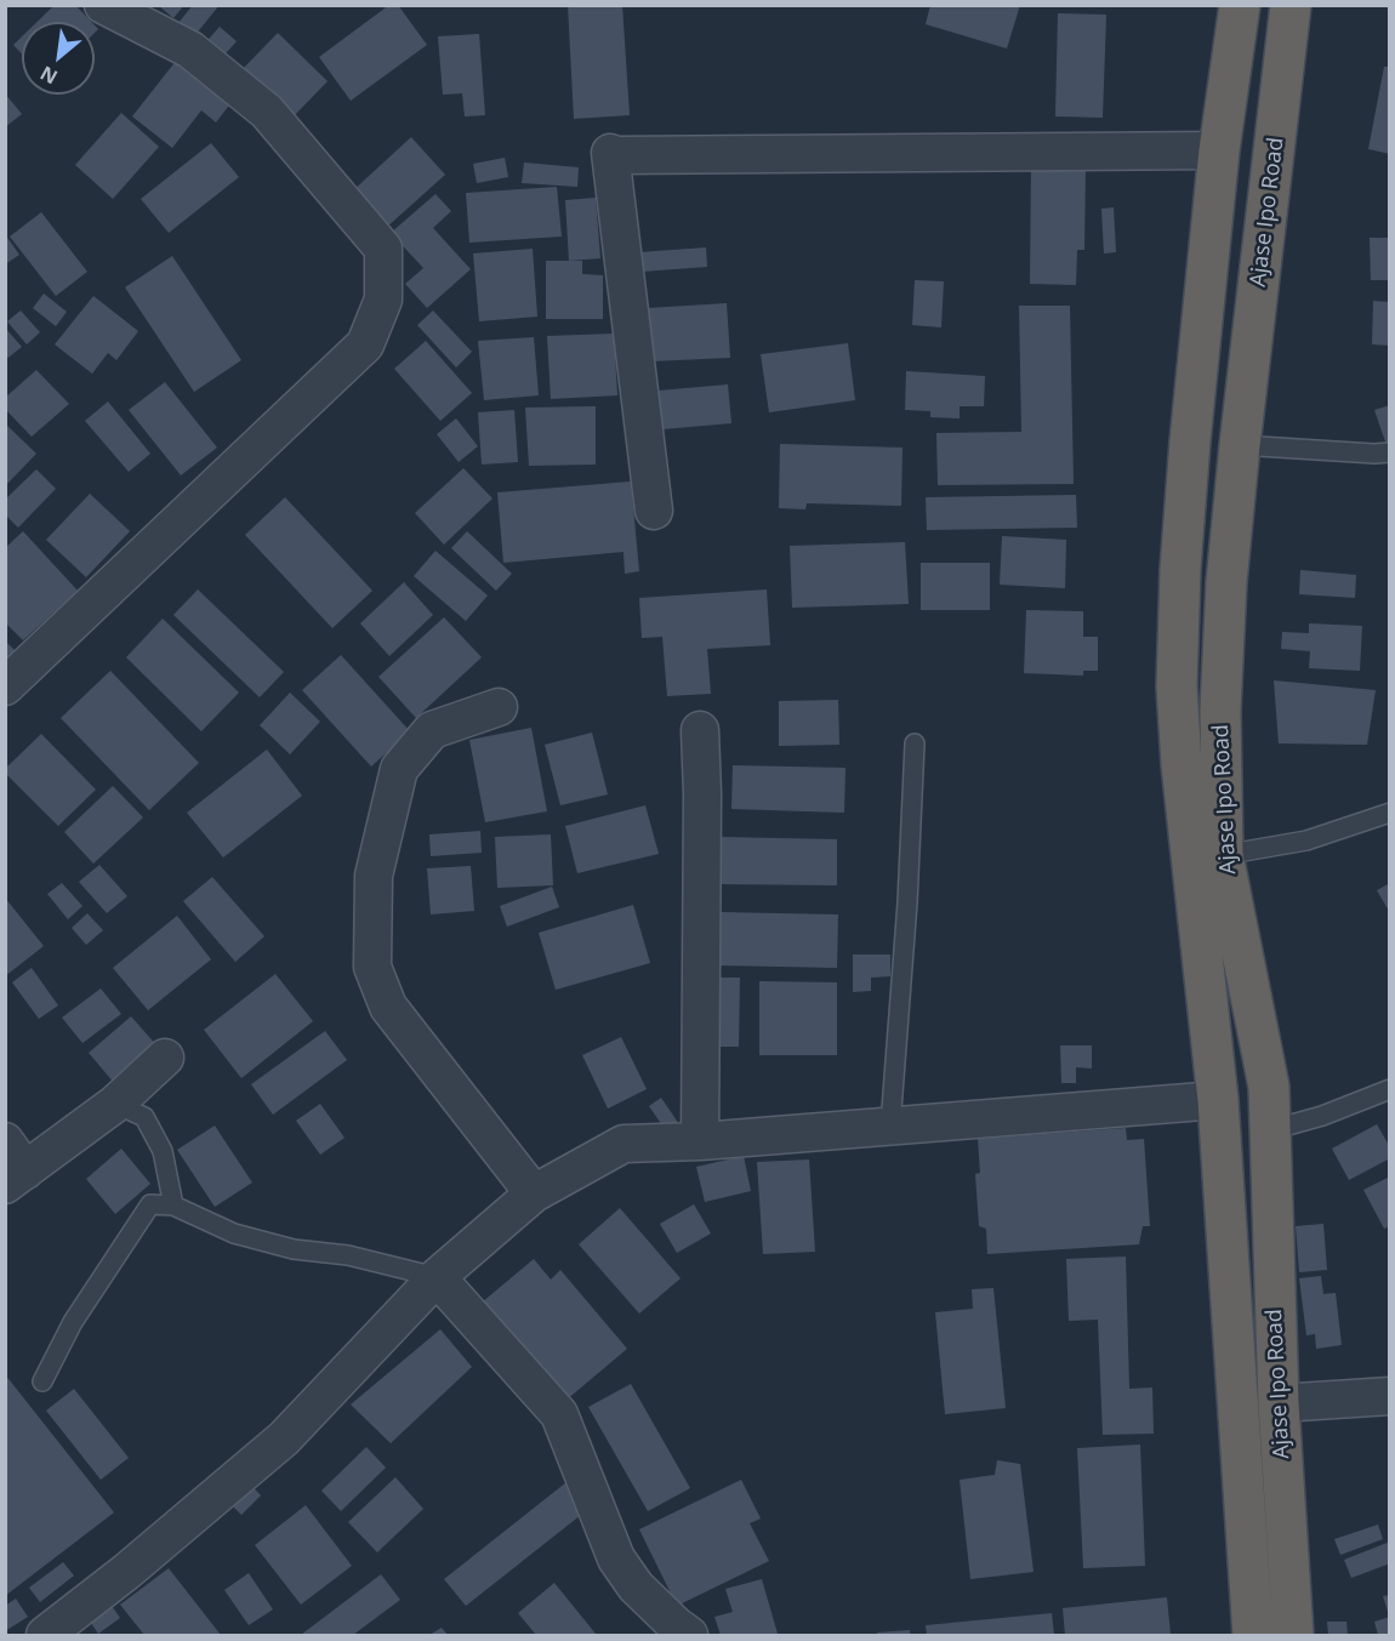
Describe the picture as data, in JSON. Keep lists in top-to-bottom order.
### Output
{
  "streets": {
    "highway": ["Ajase Ipo Road"]
  },
  "north": "bottom left"
}
